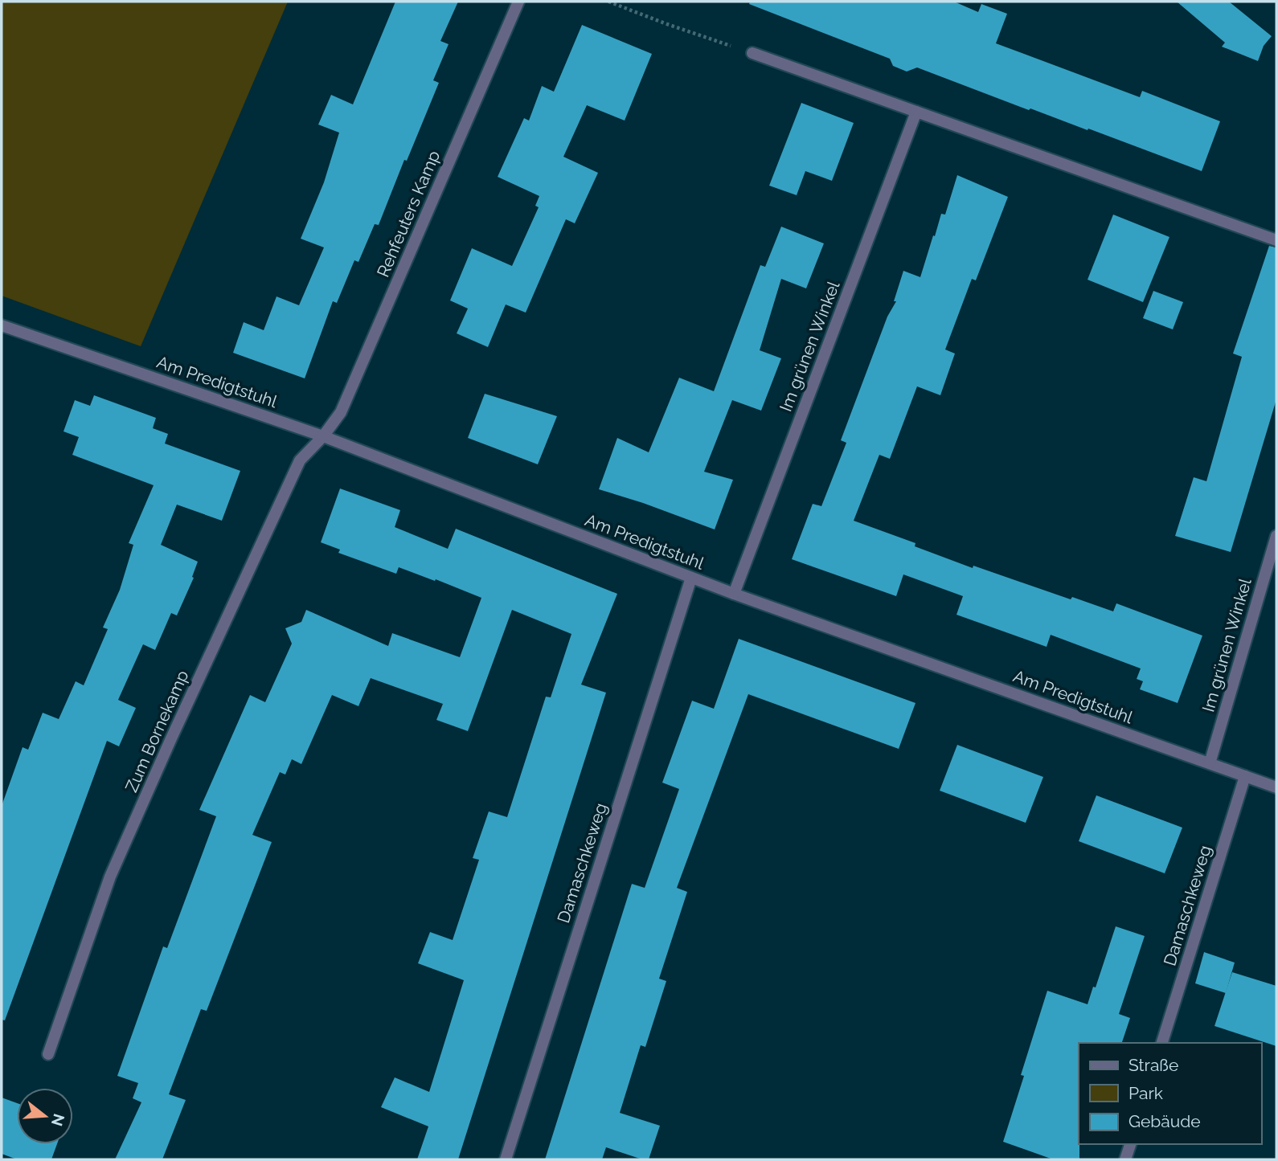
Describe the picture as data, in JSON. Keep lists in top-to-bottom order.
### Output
{
  "streets": {
    "street": [
      "Rehfeuters Kamp",
      "Im grünen Winkel",
      "Am Predigtstuhl",
      "Zum Bornekamp",
      "Damaschkeweg"
    ]
  },
  "crossings": [
    ["Rehfeuters Kamp", "Am Predigtstuhl"],
    ["Rehfeuters Kamp", "Zum Bornekamp"],
    ["Im grünen Winkel", "Am Predigtstuhl"],
    ["Am Predigtstuhl", "Zum Bornekamp"],
    ["Am Predigtstuhl", "Damaschkeweg"]
  ],
  "legend": ["Straße", "Park", "Gebäude"],
  "north": "right"
}
